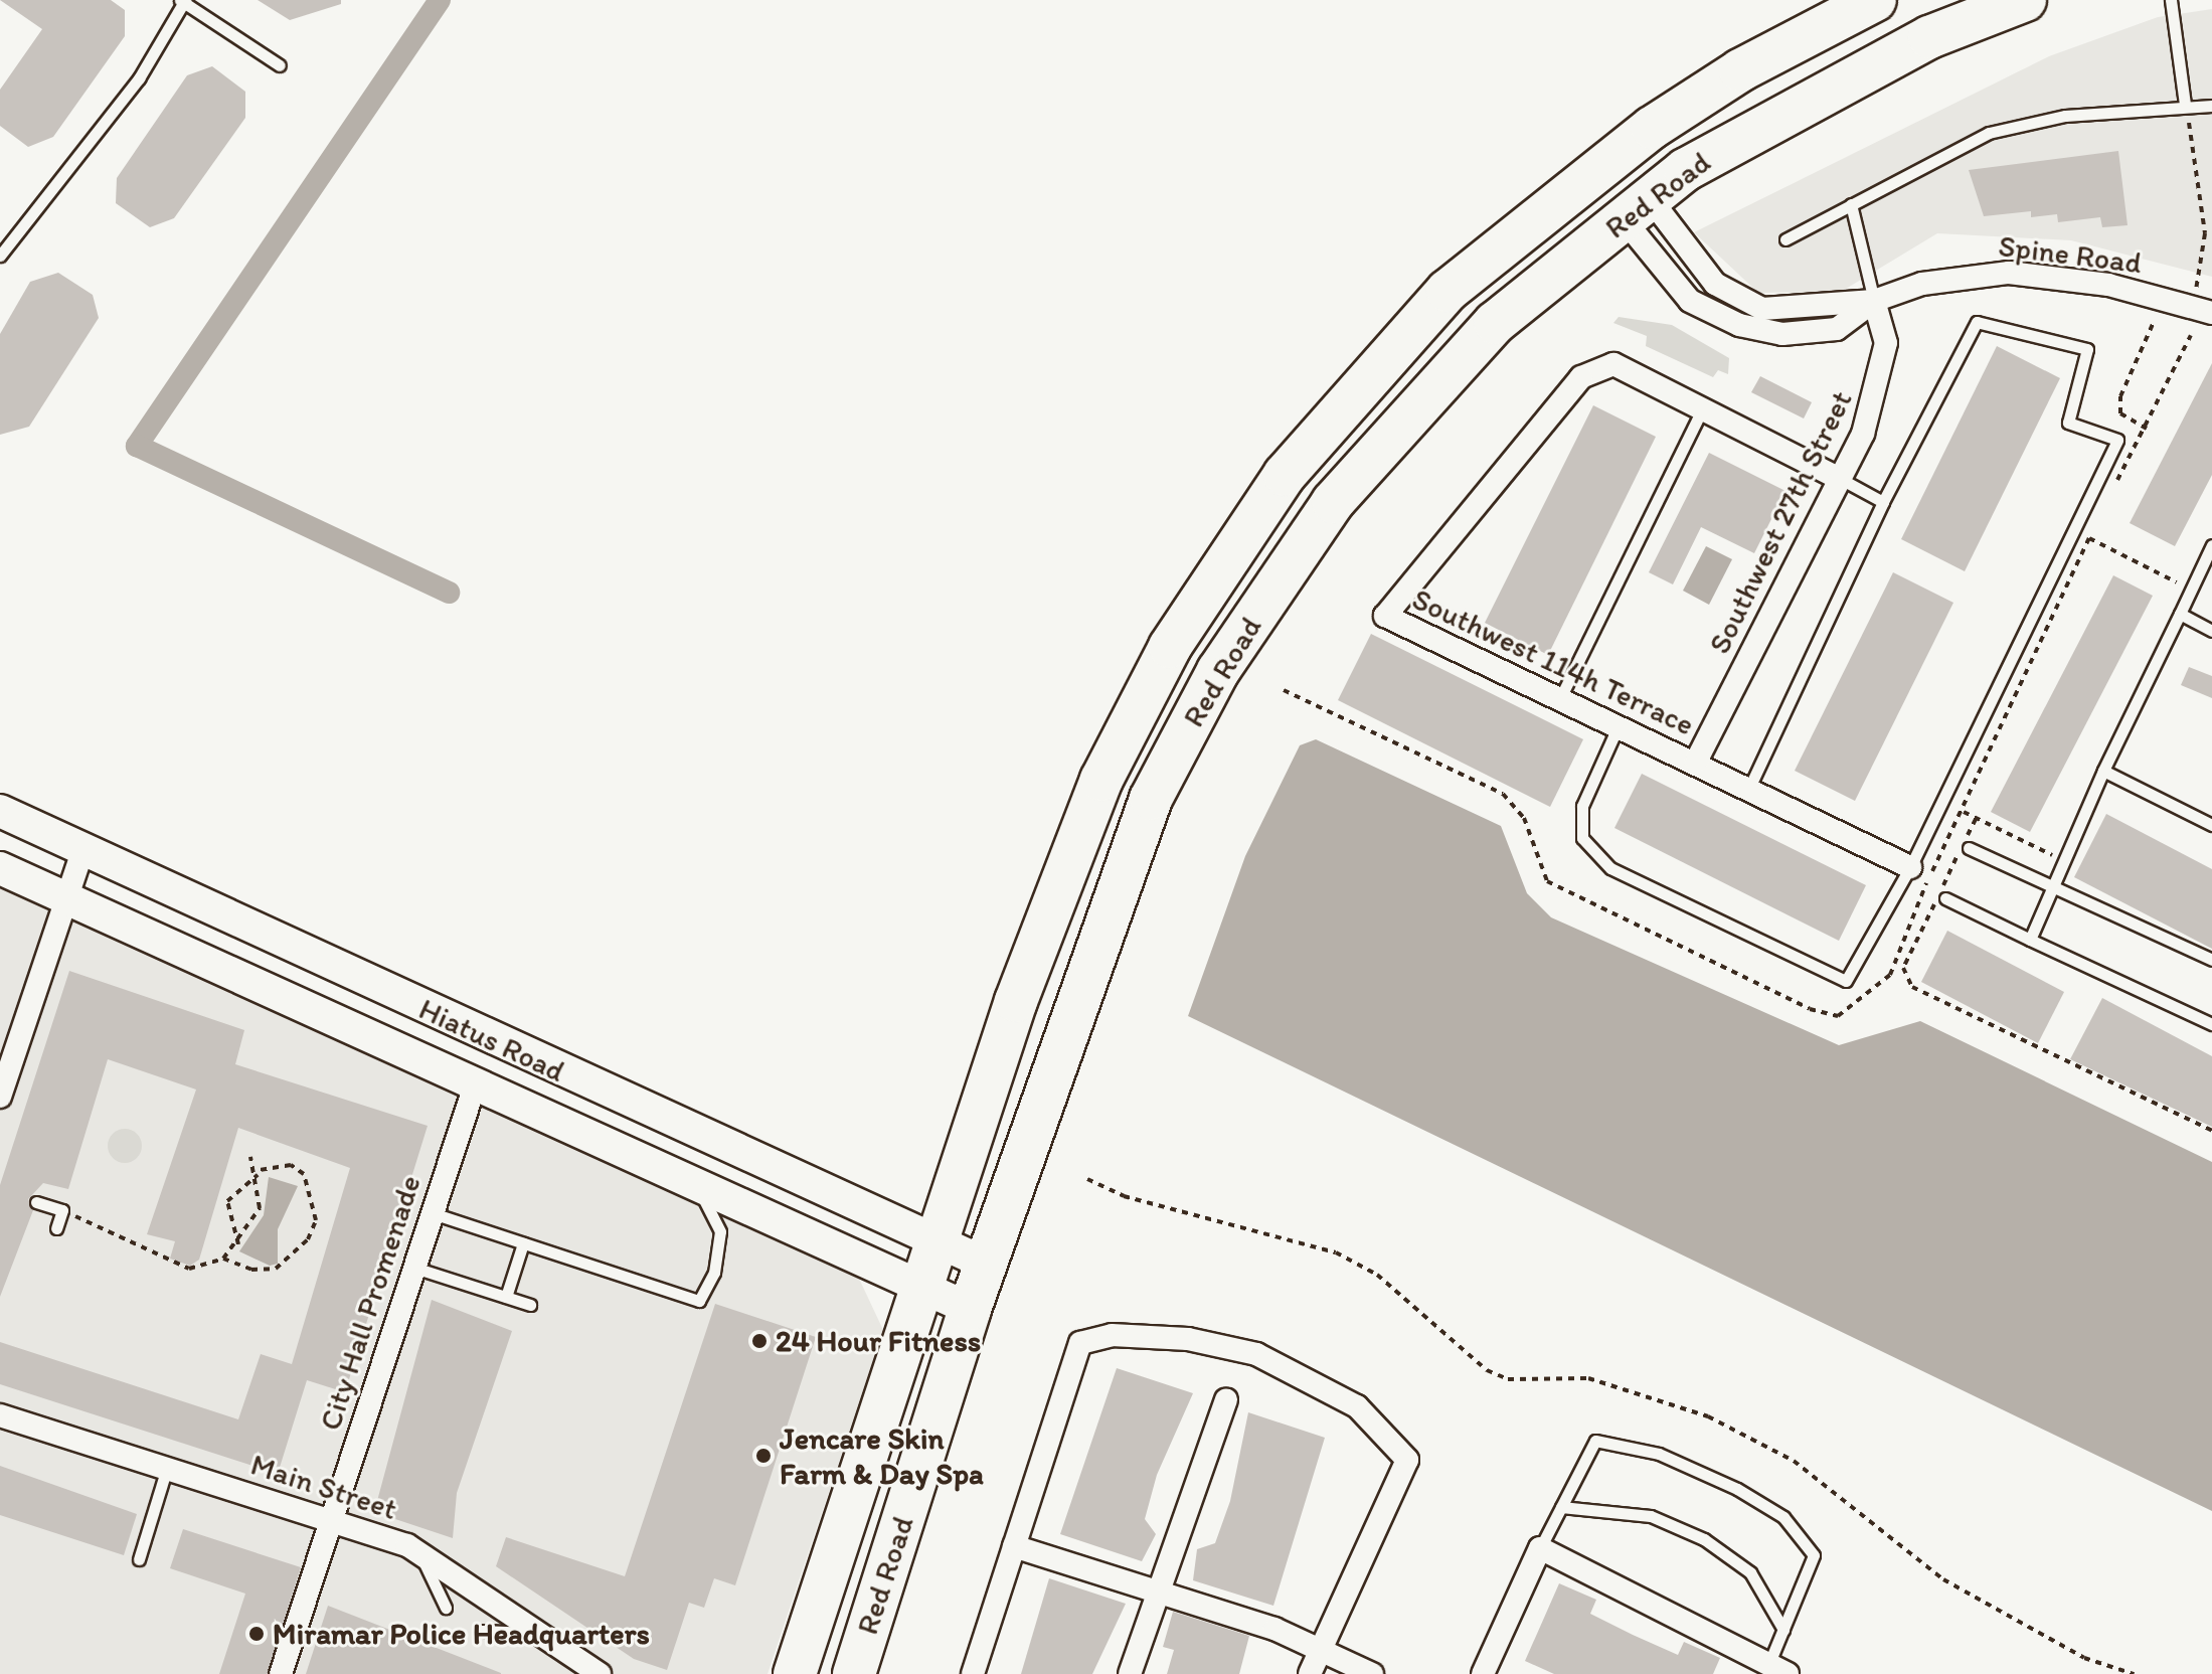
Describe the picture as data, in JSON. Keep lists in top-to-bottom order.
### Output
{
  "streets": {
    "highway": ["Red Road"],
    "main road": ["Hiatus Road"],
    "street": [
      "Spine Road",
      "Southwest 27th Street",
      "Southwest 114h Terrace",
      "City Hall Promenade",
      "Main Street"
    ]
  },
  "crossings": [
    ["Red Road", "Spine Road"],
    ["Red Road", "Hiatus Road"],
    ["Spine Road", "Southwest 27th Street"],
    ["Southwest 27th Street", "Southwest 114h Terrace"],
    ["Hiatus Road", "City Hall Promenade"],
    ["City Hall Promenade", "Main Street"]
  ],
  "places": ["24 Hour Fitness", "Jencare Skin Farm & Day Spa", "Miramar Police Headquarters"]
}
